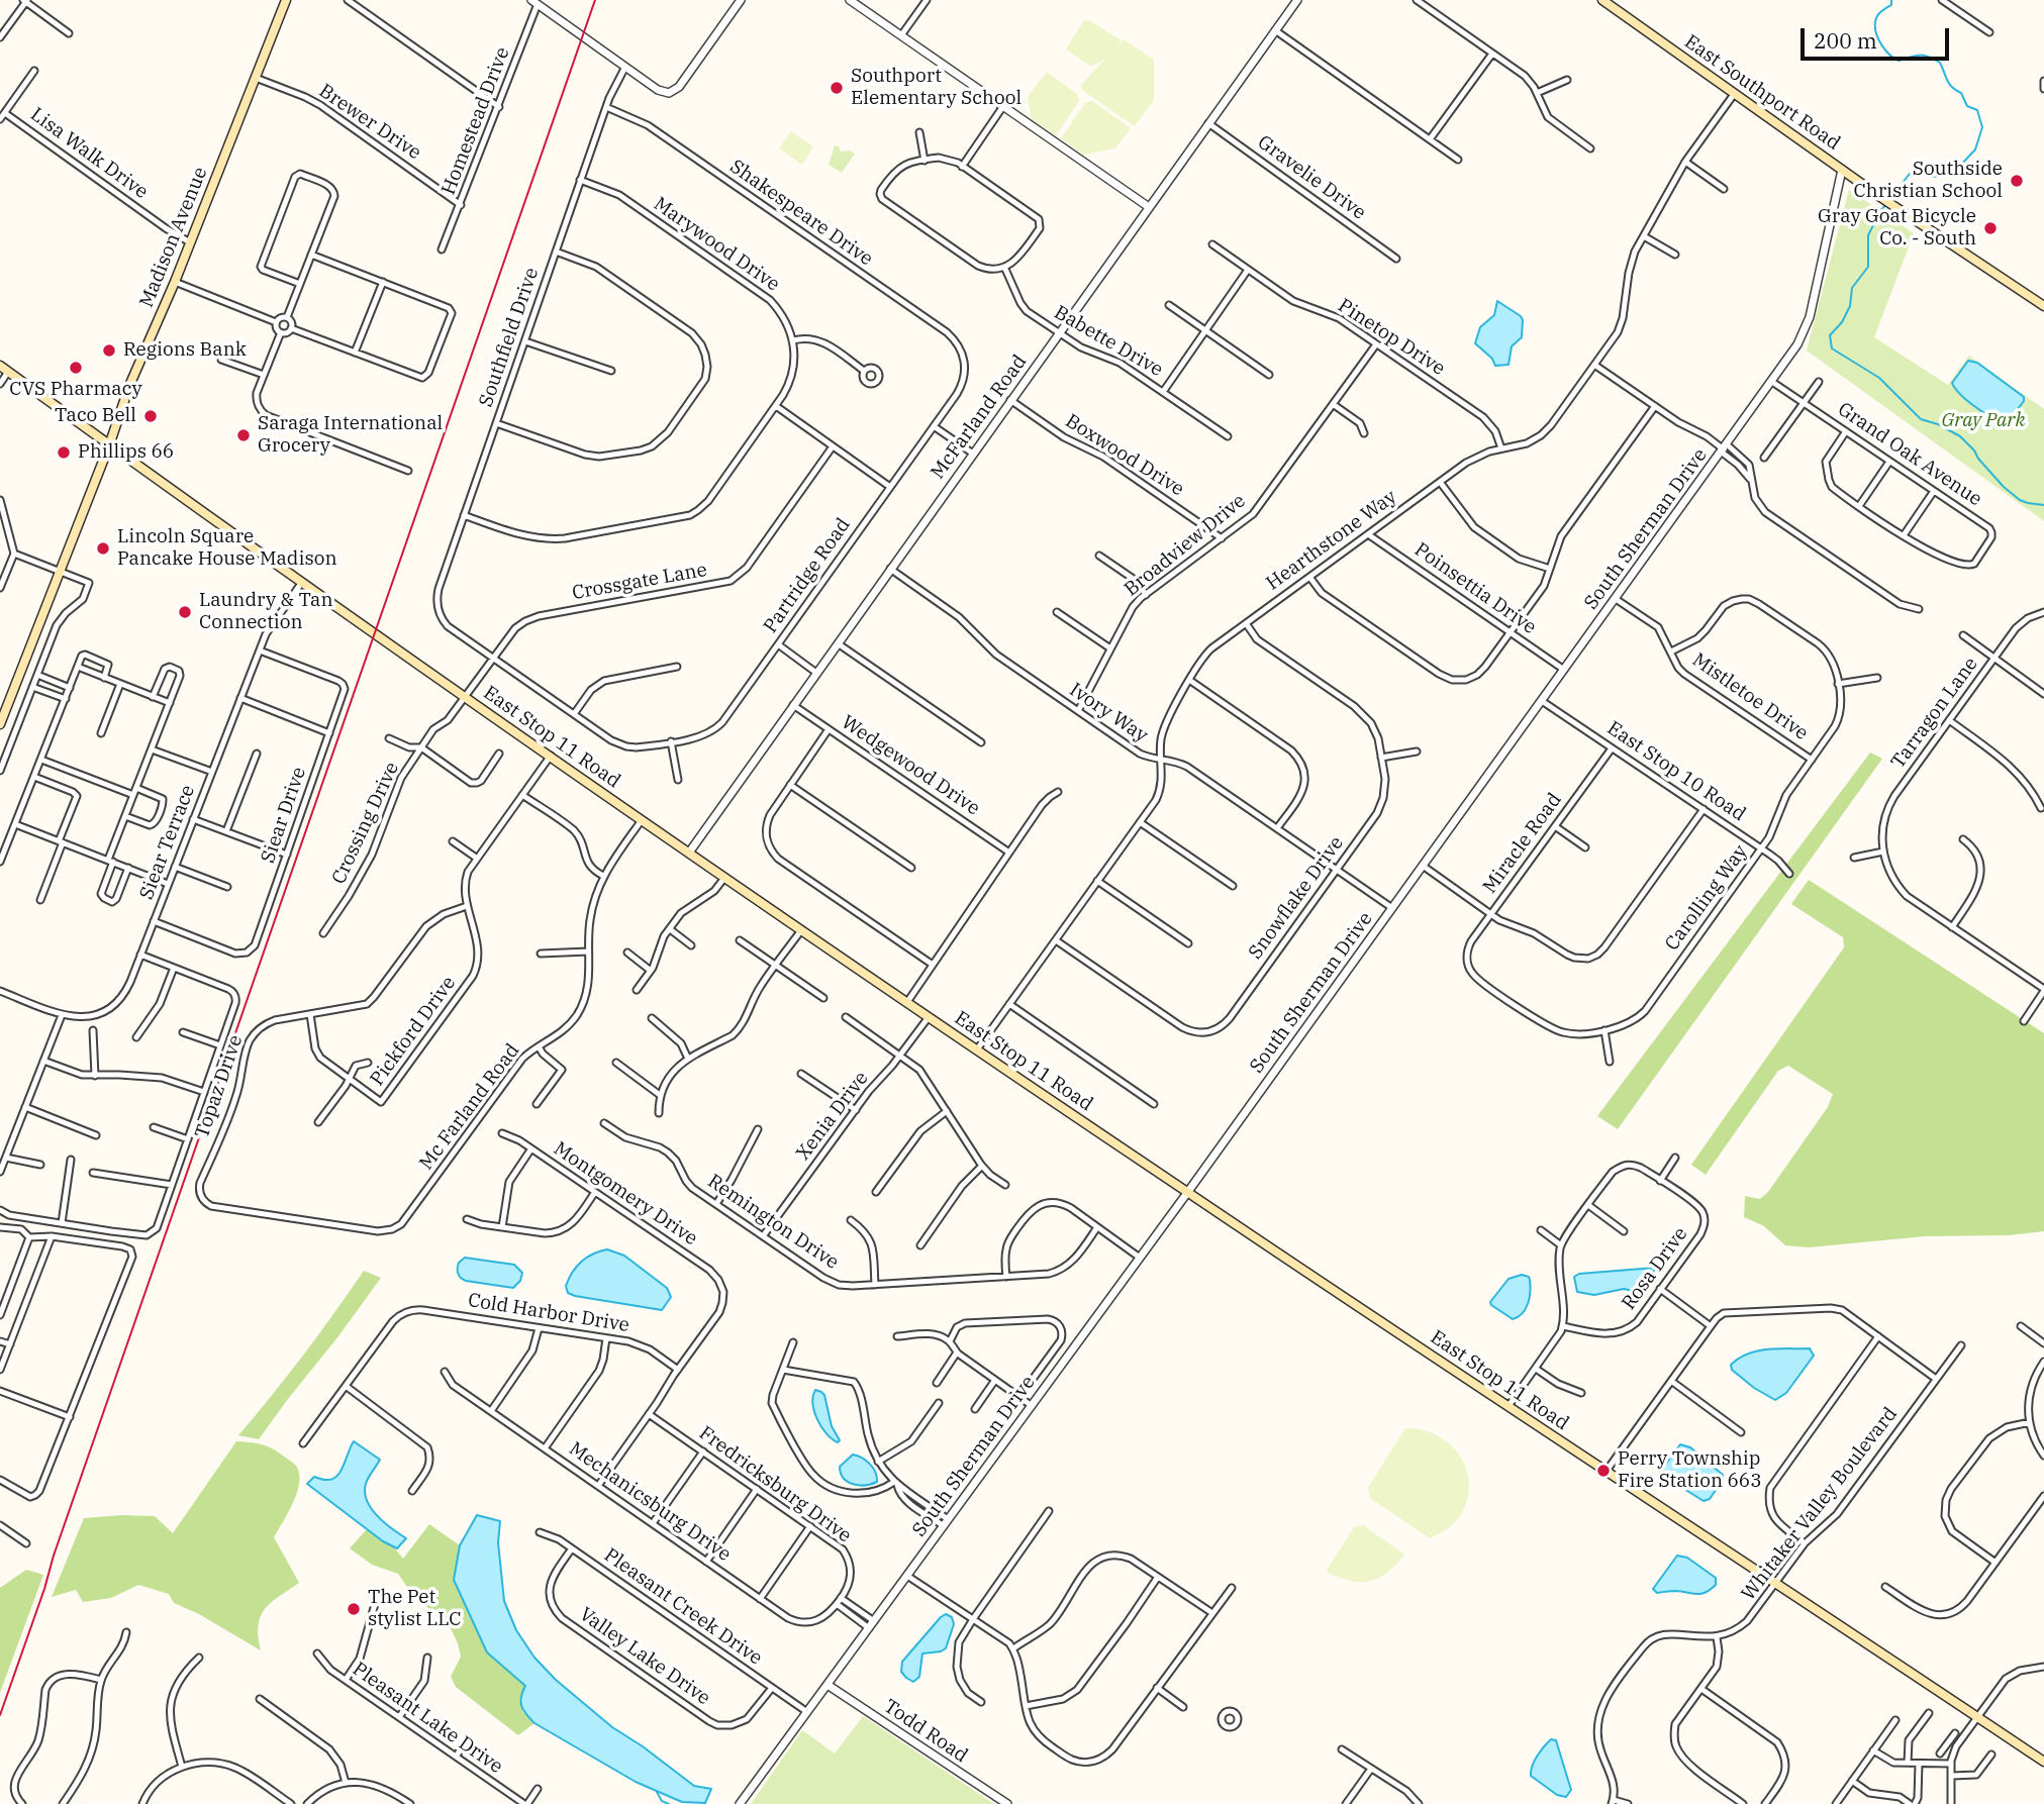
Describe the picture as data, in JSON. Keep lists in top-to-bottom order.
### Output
{
  "streets": {
    "main road": ["East Southport Road", "Madison Avenue", "East Stop 11 Road"],
    "street": [
      "Homestead Drive",
      "Brewer Drive",
      "Lisa Walk Drive",
      "Gravelie Drive",
      "Shakespeare Drive",
      "Marywood Drive",
      "Southfield Drive",
      "Pinetop Drive",
      "Babette Drive",
      "McFarland Road",
      "Grand Oak Avenue",
      "Boxwood Drive",
      "South Sherman Drive",
      "Hearthstone Way",
      "Broadview Drive",
      "Partridge Road",
      "Crossgate Lane",
      "Poinsettia Drive",
      "Mistletoe Drive",
      "Ivory Way",
      "Tarragon Lane",
      "Wedgewood Drive",
      "East Stop 10 Road",
      "Siear Drive",
      "Crossing Drive",
      "Siear Terrace",
      "Miracle Road",
      "Snowflake Drive",
      "Carolling Way",
      "Pickford Drive",
      "Topaz Drive",
      "Mc Farland Road",
      "Xenia Drive",
      "Montgomery Drive",
      "Remington Drive",
      "Rosa Drive",
      "Cold Harbor Drive",
      "Fredricksburg Drive",
      "Mechanicsburg Drive",
      "Whitaker Valley Boulevard",
      "Pleasant Creek Drive",
      "Valley Lake Drive",
      "Pleasant Lake Drive",
      "Todd Road"
    ]
  },
  "crossings": [
    ["East Southport Road", "South Sherman Drive"],
    ["East Southport Road", "Hearthstone Way"],
    ["Homestead Drive", "Brewer Drive"],
    ["Brewer Drive", "Madison Avenue"],
    ["Lisa Walk Drive", "Madison Avenue"],
    ["Gravelie Drive", "McFarland Road"],
    ["Shakespeare Drive", "Southfield Drive"],
    ["Shakespeare Drive", "Partridge Road"],
    ["Madison Avenue", "East Stop 11 Road"],
    ["Marywood Drive", "Southfield Drive"],
    ["Southfield Drive", "Crossgate Lane"],
    ["Pinetop Drive", "Hearthstone Way"],
    ["Pinetop Drive", "Broadview Drive"],
    ["Babette Drive", "McFarland Road"],
    ["McFarland Road", "Boxwood Drive"],
    ["McFarland Road", "Ivory Way"],
    ["McFarland Road", "East Stop 11 Road"],
    ["McFarland Road", "Wedgewood Drive"],
    ["Grand Oak Avenue", "South Sherman Drive"],
    ["Boxwood Drive", "Broadview Drive"],
    ["South Sherman Drive", "Poinsettia Drive"],
    ["South Sherman Drive", "Mistletoe Drive"],
    ["South Sherman Drive", "Ivory Way"],
    ["South Sherman Drive", "East Stop 11 Road"],
    ["South Sherman Drive", "East Stop 10 Road"],
    ["South Sherman Drive", "Pleasant Creek Drive"],
    ["South Sherman Drive", "Todd Road"],
    ["Hearthstone Way", "Poinsettia Drive"],
    ["Hearthstone Way", "Ivory Way"],
    ["Hearthstone Way", "East Stop 11 Road"],
    ["Hearthstone Way", "Snowflake Drive"],
    ["Broadview Drive", "Ivory Way"],
    ["Crossgate Lane", "East Stop 11 Road"],
    ["Crossgate Lane", "Crossing Drive"],
    ["Mistletoe Drive", "Carolling Way"],
    ["Ivory Way", "Snowflake Drive"],
    ["East Stop 11 Road", "Crossing Drive"],
    ["East Stop 11 Road", "Siear Terrace"],
    ["East Stop 11 Road", "Pickford Drive"],
    ["East Stop 11 Road", "Mc Farland Road"],
    ["East Stop 11 Road", "Xenia Drive"],
    ["East Stop 11 Road", "Whitaker Valley Boulevard"],
    ["East Stop 10 Road", "Miracle Road"],
    ["East Stop 10 Road", "Carolling Way"],
    ["Siear Drive", "Siear Terrace"],
    ["Miracle Road", "Carolling Way"],
    ["Pickford Drive", "Topaz Drive"],
    ["Topaz Drive", "Mc Farland Road"],
    ["Xenia Drive", "Remington Drive"],
    ["Montgomery Drive", "Cold Harbor Drive"],
    ["Fredricksburg Drive", "Mechanicsburg Drive"],
    ["Pleasant Creek Drive", "Valley Lake Drive"]
  ],
  "parks": ["Gray Park"],
  "places": [
    "Southport Elementary School",
    "Southside Christian School",
    "Gray Goat Bicycle Co. - South",
    "Regions Bank",
    "CVS Pharmacy",
    "Taco Bell",
    "Saraga International Grocery",
    "Phillips 66",
    "Lincoln Square Pancake House Madison",
    "Laundry & Tan Connection",
    "Perry Township Fire Station 663",
    "The Pet stylist LLC"
  ],
  "scale_bar": "200 m"
}
